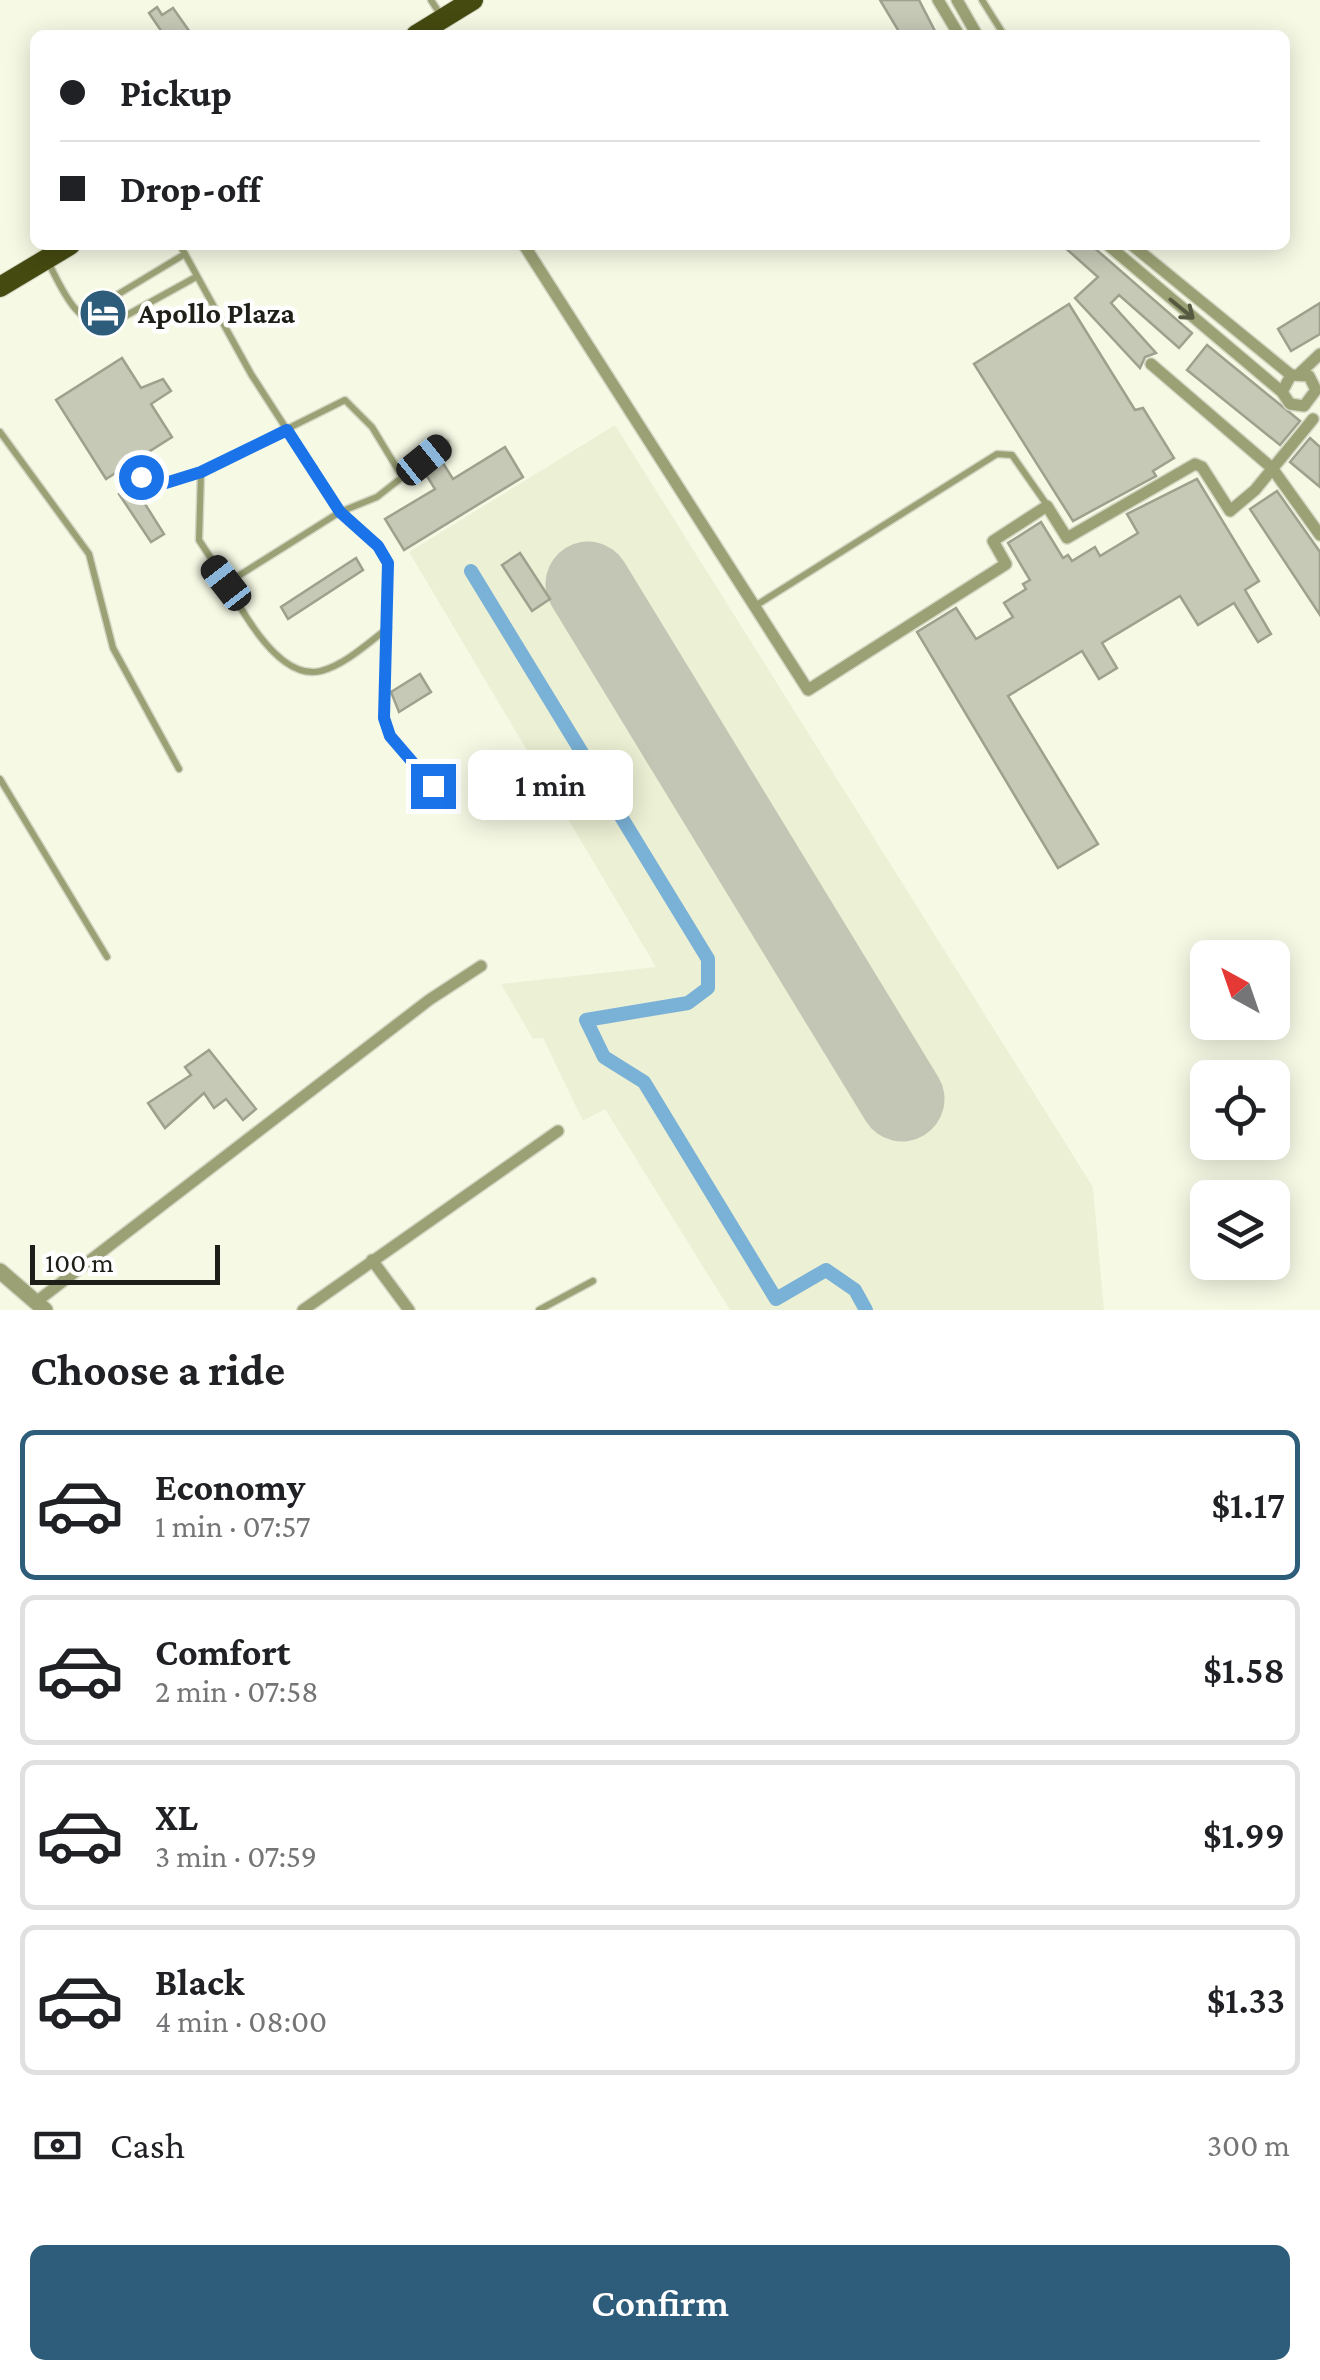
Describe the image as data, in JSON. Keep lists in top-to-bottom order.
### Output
{
  "places": {
    "hotel": ["Apollo Plaza"]
  },
  "scale_bar": "100 m",
  "north": "top left",
  "page": {
    "banner": ["Pickup", "Drop-off"],
    "bubble": "1 min",
    "scale": "100 m",
    "heading": "Choose a ride",
    "list": [
      {
        "name": "Economy",
        "note": "1 min · 07:57",
        "value": "$1.17"
      },
      {
        "name": "Comfort",
        "note": "2 min · 07:58",
        "value": "$1.58"
      },
      {
        "name": "XL",
        "note": "3 min · 07:59",
        "value": "$1.99"
      },
      {
        "name": "Black",
        "note": "4 min · 08:00",
        "value": "$1.33"
      }
    ],
    "pay": ["Cash", "300 m"],
    "buttons": "Confirm"
  }
}
